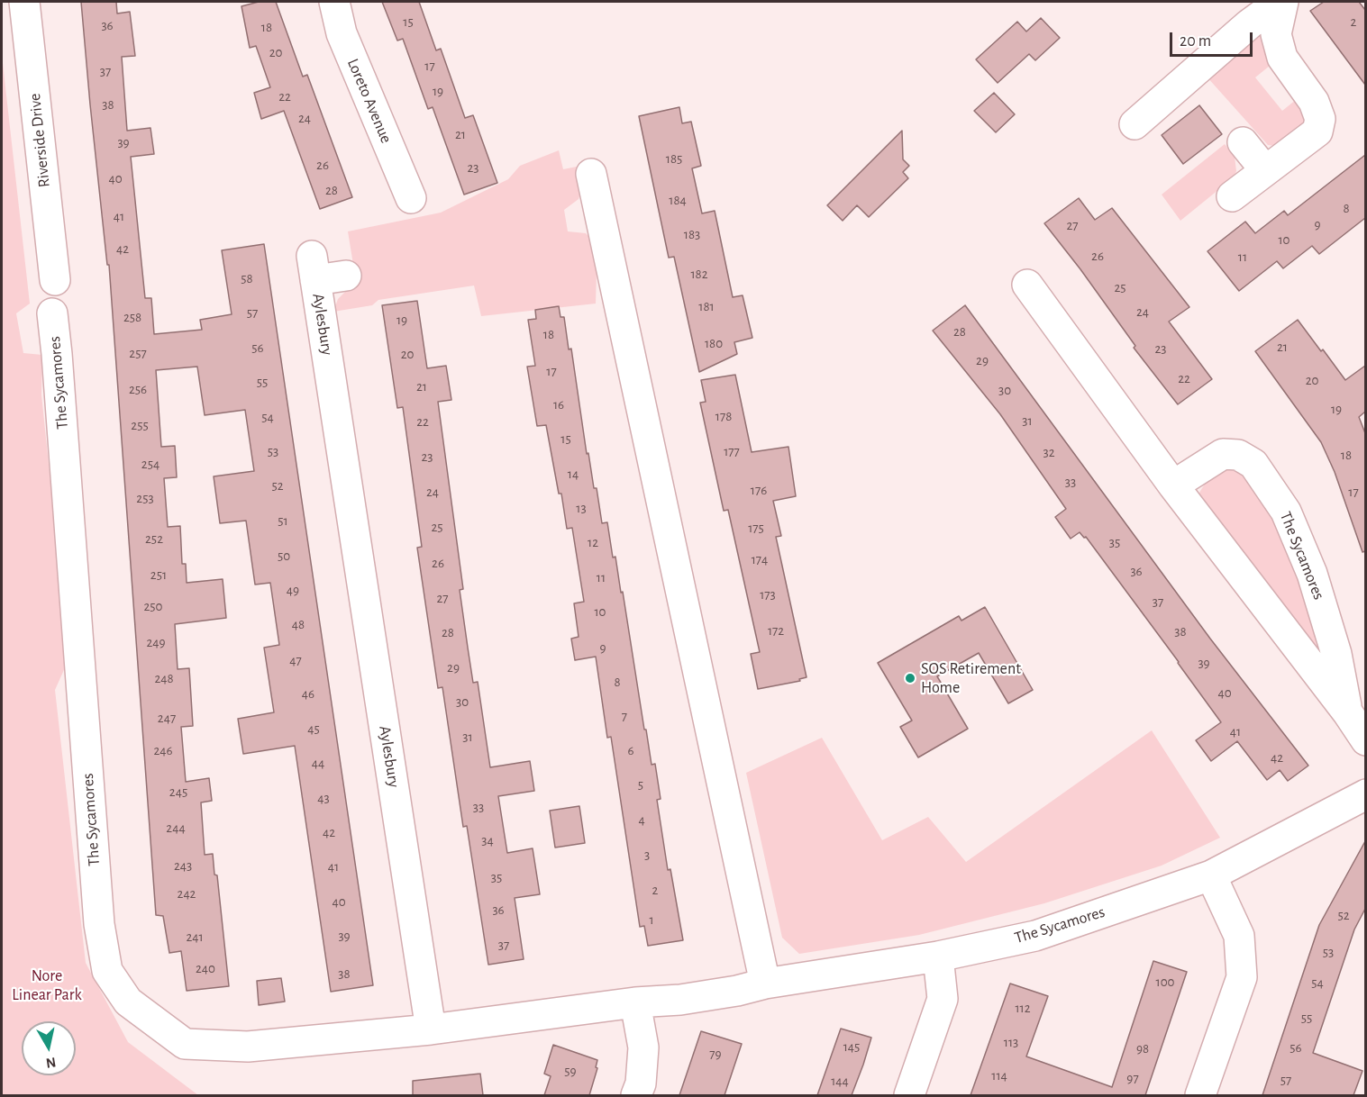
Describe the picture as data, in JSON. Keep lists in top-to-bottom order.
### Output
{
  "streets": {
    "street": [
      "Loreto Avenue",
      "Riverside Drive",
      "Aylesbury",
      "The Sycamores"
    ]
  },
  "crossings": [
    ["Aylesbury", "The Sycamores"]
  ],
  "parks": ["Nore Linear Park"],
  "places": ["SOS Retirement Home"],
  "house_numbers": [
    "15",
    "2",
    "36",
    "18",
    "20",
    "17",
    "37",
    "19",
    "22",
    "38",
    "24",
    "21",
    "39",
    "185",
    "26",
    "23",
    "40",
    "28",
    "184",
    "8",
    "41",
    "9",
    "27",
    "183",
    "10",
    "42",
    "26",
    "11",
    "182",
    "58",
    "25",
    "181",
    "24",
    "57",
    "258",
    "19",
    "28",
    "18",
    "180",
    "21",
    "56",
    "23",
    "257",
    "20",
    "29",
    "17",
    "22",
    "20",
    "55",
    "21",
    "256",
    "30",
    "16",
    "19",
    "178",
    "54",
    "31",
    "22",
    "255",
    "15",
    "53",
    "177",
    "32",
    "18",
    "23",
    "254",
    "14",
    "33",
    "52",
    "176",
    "24",
    "17",
    "253",
    "13",
    "51",
    "25",
    "175",
    "252",
    "12",
    "35",
    "50",
    "174",
    "26",
    "36",
    "251",
    "11",
    "49",
    "173",
    "27",
    "37",
    "250",
    "10",
    "48",
    "172",
    "38",
    "28",
    "249",
    "9",
    "47",
    "39",
    "29",
    "248",
    "8",
    "40",
    "46",
    "30",
    "7",
    "247",
    "45",
    "41",
    "31",
    "246",
    "6",
    "42",
    "44",
    "5",
    "245",
    "43",
    "33",
    "4",
    "244",
    "42",
    "34",
    "3",
    "243",
    "41",
    "35",
    "2",
    "242",
    "40",
    "36",
    "52",
    "1",
    "39",
    "241",
    "37",
    "53",
    "240",
    "38",
    "100",
    "54",
    "112",
    "55",
    "113",
    "145",
    "56",
    "98",
    "79",
    "59",
    "114",
    "97",
    "57",
    "144"
  ],
  "scale_bar": "20 m",
  "north": "bottom"
}
